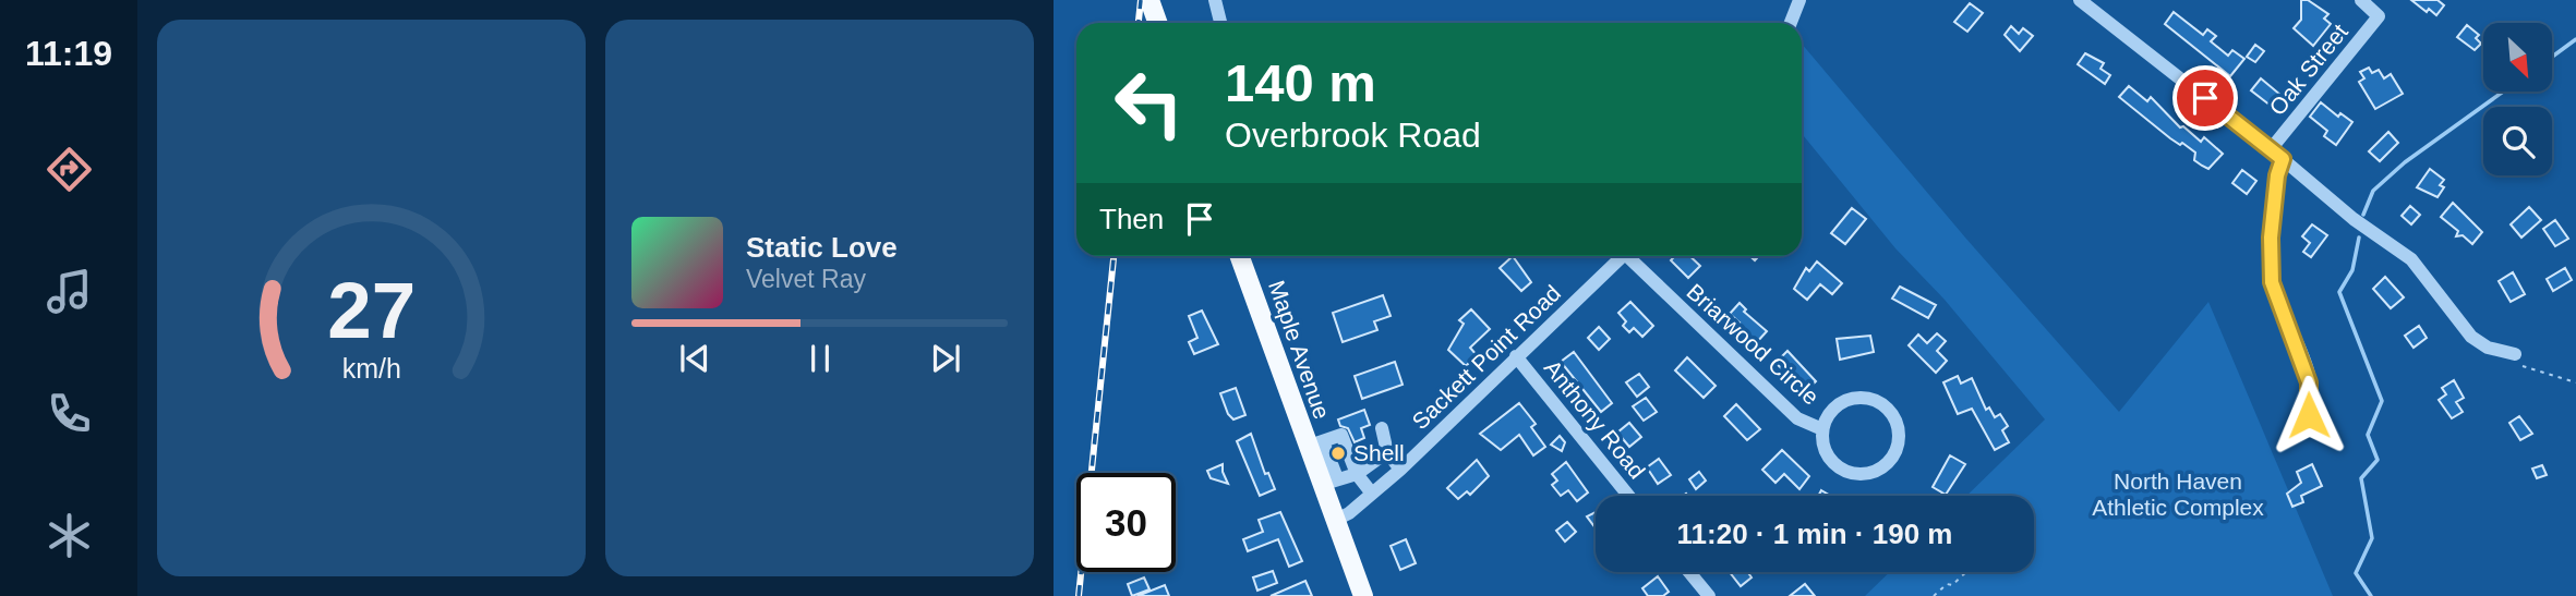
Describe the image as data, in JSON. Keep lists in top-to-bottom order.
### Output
{
  "streets": {
    "main road": ["Maple Avenue"],
    "street": [
      "Oak Street",
      "Briarwood Circle",
      "Sackett Point Road",
      "Anthony Road"
    ]
  },
  "crossings": [
    ["Maple Avenue", "Sackett Point Road"],
    ["Sackett Point Road", "Anthony Road"]
  ],
  "parks": ["North Haven Athletic Complex"],
  "places": ["Shell"],
  "north": "bottom right",
  "page": {
    "tabs": "11:19",
    "turn": ["140 m", "Overbrook Road"],
    "then": "Then",
    "song": ["Static Love", "Velvet Ray"],
    "limit": "30",
    "trip": "11:20 · 1 min · 190 m",
    "gauge": ["27", "km/h"]
  }
}
